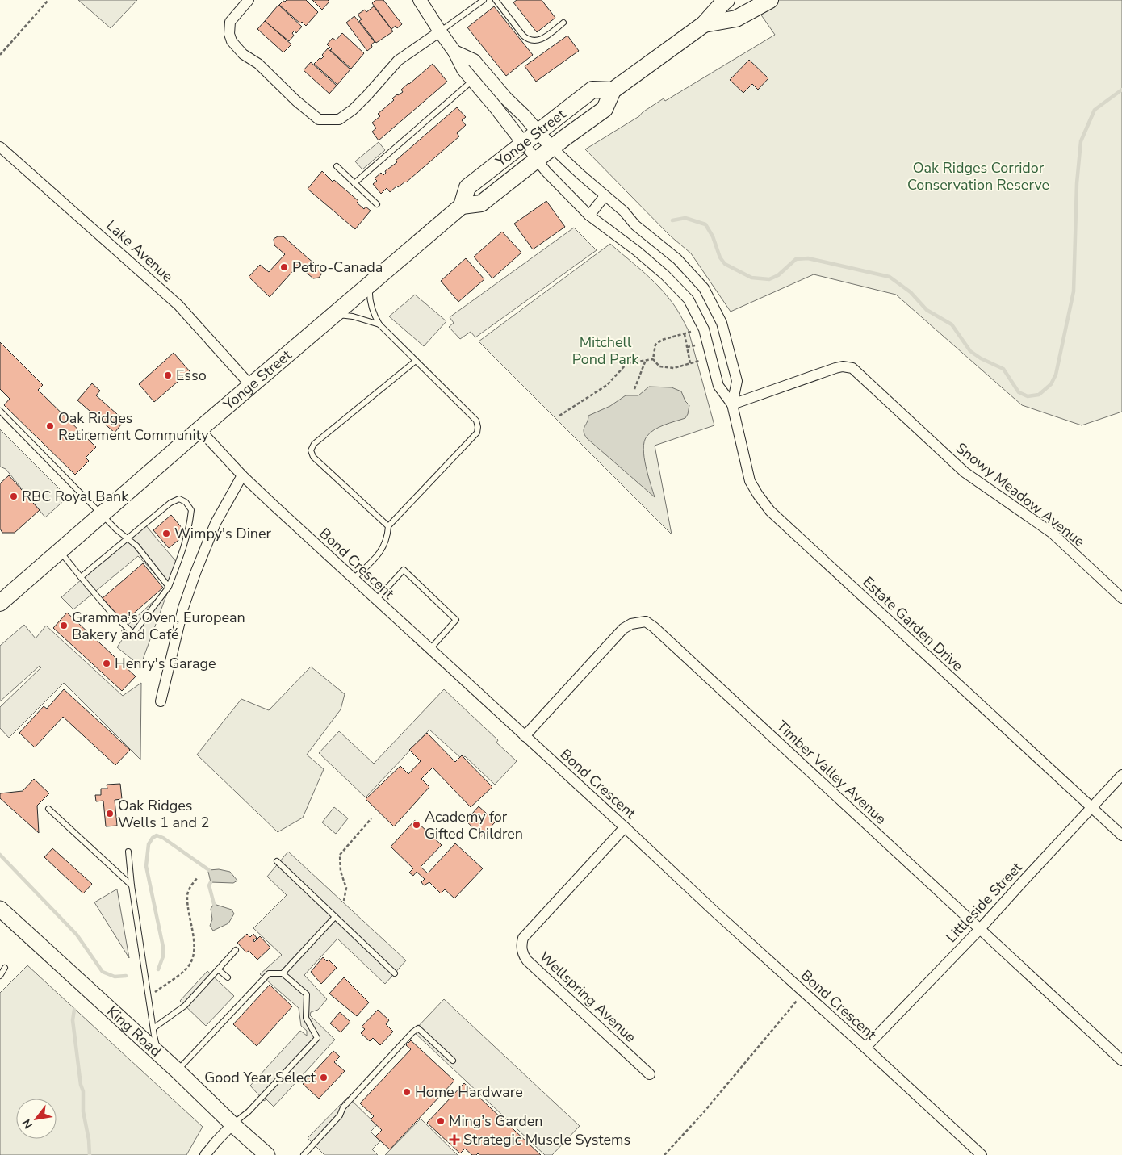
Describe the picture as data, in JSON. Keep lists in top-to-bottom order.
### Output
{
  "streets": {
    "main road": ["Yonge Street", "King Road"],
    "street": [
      "Lake Avenue",
      "Snowy Meadow Avenue",
      "Bond Crescent",
      "Estate Garden Drive",
      "Timber Valley Avenue",
      "Littleside Street",
      "Wellspring Avenue"
    ]
  },
  "crossings": [
    ["Yonge Street", "Lake Avenue"],
    ["Yonge Street", "Bond Crescent"],
    ["Yonge Street", "Estate Garden Drive"],
    ["Snowy Meadow Avenue", "Estate Garden Drive"],
    ["Bond Crescent", "Timber Valley Avenue"],
    ["Bond Crescent", "Littleside Street"],
    ["Bond Crescent", "Wellspring Avenue"],
    ["Estate Garden Drive", "Littleside Street"],
    ["Timber Valley Avenue", "Littleside Street"]
  ],
  "parks": ["Oak Ridges Corridor Conservation Reserve", "Mitchell Pond Park"],
  "places": {
    "other": [
      "Petro-Canada",
      "Esso",
      "Oak Ridges Retirement Community",
      "RBC Royal Bank",
      "Wimpy's Diner",
      "Gramma's Oven, European Bakery and Café",
      "Henry's Garage",
      "Oak Ridges Wells 1 and 2",
      "Academy for Gifted Children",
      "Good Year Select",
      "Home Hardware",
      "Ming’s Garden"
    ],
    "health": ["Strategic Muscle Systems"]
  },
  "north": "bottom left"
}
